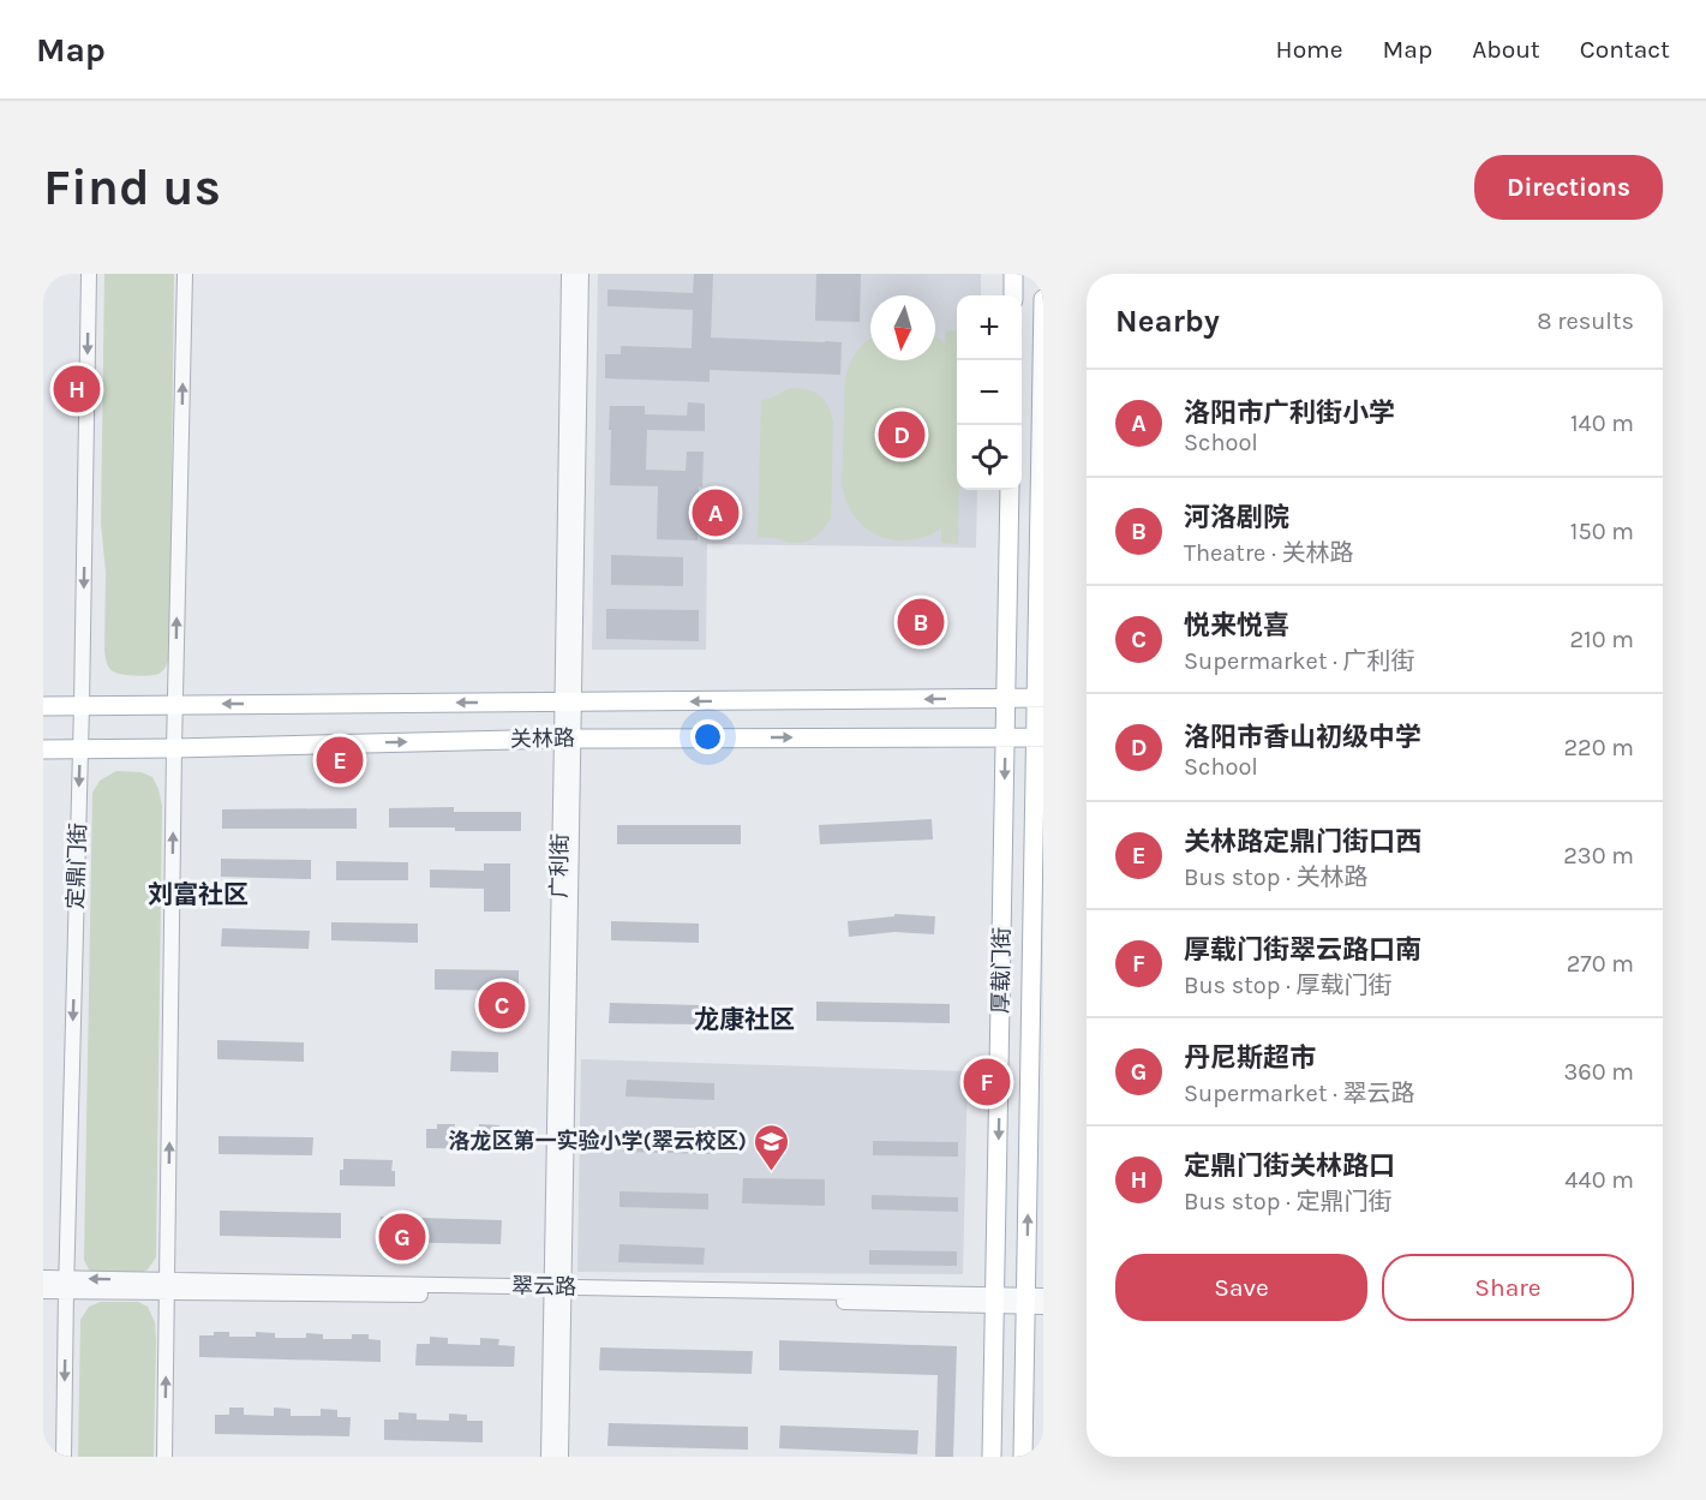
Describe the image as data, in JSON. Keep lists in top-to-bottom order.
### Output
{
  "streets": {
    "main road": ["关林路", "厚载门街"],
    "street": ["定鼎门街", "广利街", "翠云路"]
  },
  "crossings": [
    ["关林路", "定鼎门街"],
    ["关林路", "广利街"],
    ["关林路", "厚载门街"],
    ["定鼎门街", "翠云路"],
    ["广利街", "翠云路"],
    ["厚载门街", "翠云路"]
  ],
  "districts": ["刘富社区", "龙康社区"],
  "places": {
    "school or university": ["洛龙区第一实验小学(翠云校区)"]
  },
  "north": "bottom",
  "page": {
    "header": "Map",
    "nav": [
      "Home",
      "Map",
      "About",
      "Contact"
    ],
    "buttons": [
      "Directions",
      ["Save", "Share"]
    ],
    "title": "Find us",
    "heading": ["Nearby", "8 results"],
    "map_buttons": ["+", "−"],
    "pins": [
      "H",
      "D",
      "A",
      "B",
      "E",
      "C",
      "F",
      "G"
    ],
    "list": [
      {
        "mark": "A",
        "name": "洛阳市广利街小学",
        "note": "School",
        "value": "140 m"
      },
      {
        "mark": "B",
        "name": "河洛剧院",
        "note": "Theatre · 关林路",
        "value": "150 m"
      },
      {
        "mark": "C",
        "name": "悦来悦喜",
        "note": "Supermarket · 广利街",
        "value": "210 m"
      },
      {
        "mark": "D",
        "name": "洛阳市香山初级中学",
        "note": "School",
        "value": "220 m"
      },
      {
        "mark": "E",
        "name": "关林路定鼎门街口西",
        "note": "Bus stop · 关林路",
        "value": "230 m"
      },
      {
        "mark": "F",
        "name": "厚载门街翠云路口南",
        "note": "Bus stop · 厚载门街",
        "value": "270 m"
      },
      {
        "mark": "G",
        "name": "丹尼斯超市",
        "note": "Supermarket · 翠云路",
        "value": "360 m"
      },
      {
        "mark": "H",
        "name": "定鼎门街关林路口",
        "note": "Bus stop · 定鼎门街",
        "value": "440 m"
      }
    ]
  }
}
